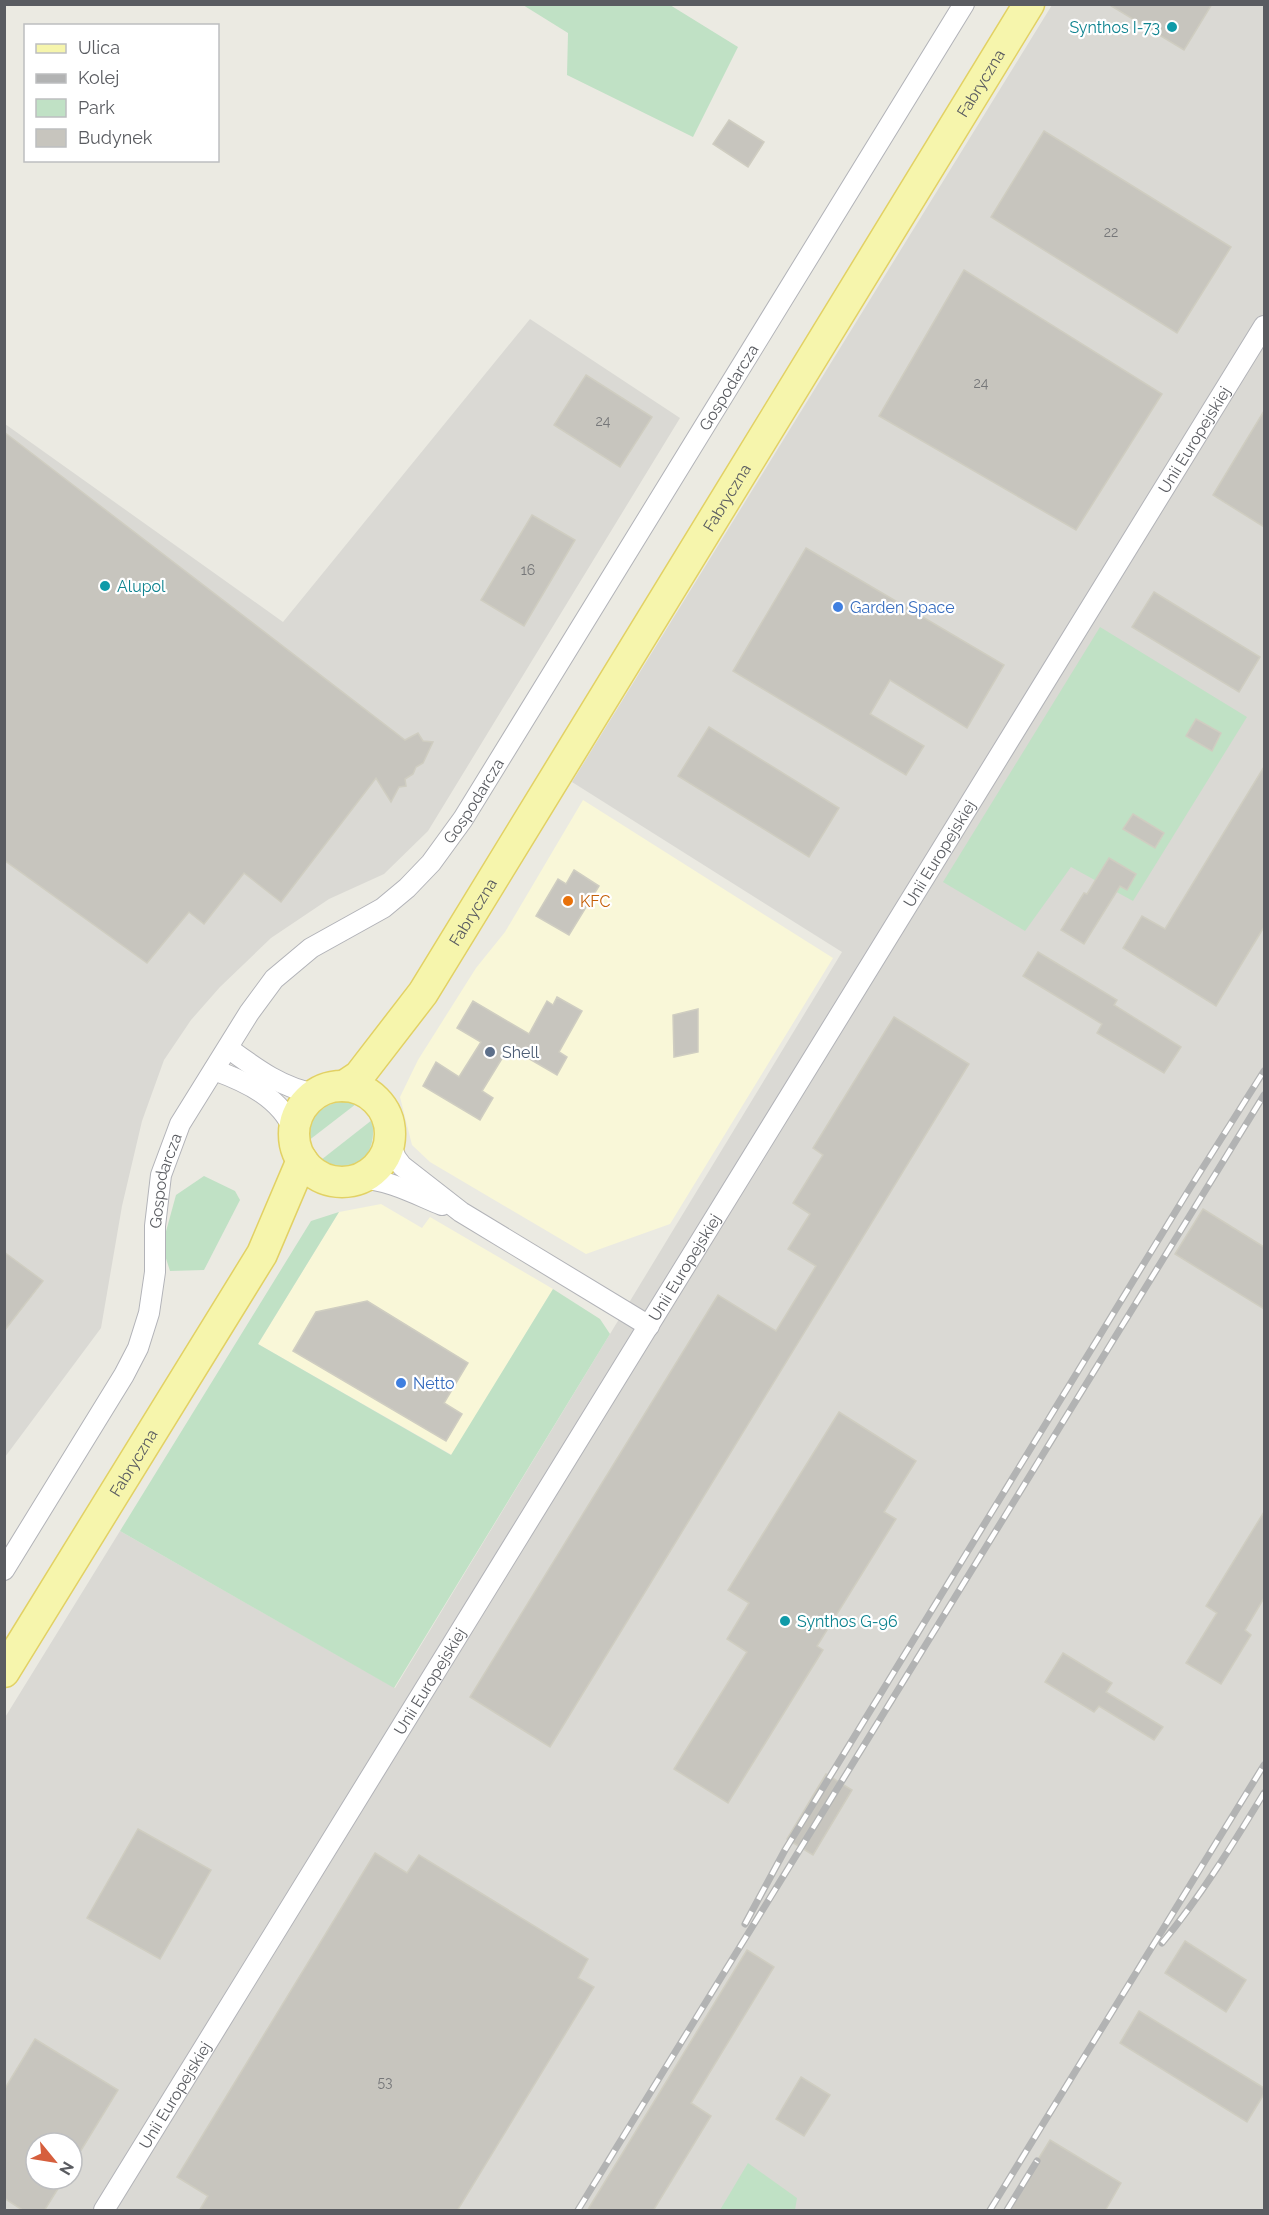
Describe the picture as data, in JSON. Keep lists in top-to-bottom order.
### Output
{
  "streets": {
    "main road": ["Fabryczna"],
    "street": ["Gospodarcza", "Unii Europejskiej"]
  },
  "places": [
    "Synthos I-73",
    "Alupol",
    "Garden Space",
    "KFC",
    "Shell",
    "Netto",
    "Synthos G-96"
  ],
  "house_numbers": [
    "22",
    "24",
    "24",
    "16",
    "53"
  ],
  "legend": [
    "Ulica",
    "Kolej",
    "Park",
    "Budynek"
  ],
  "north": "bottom right"
}
